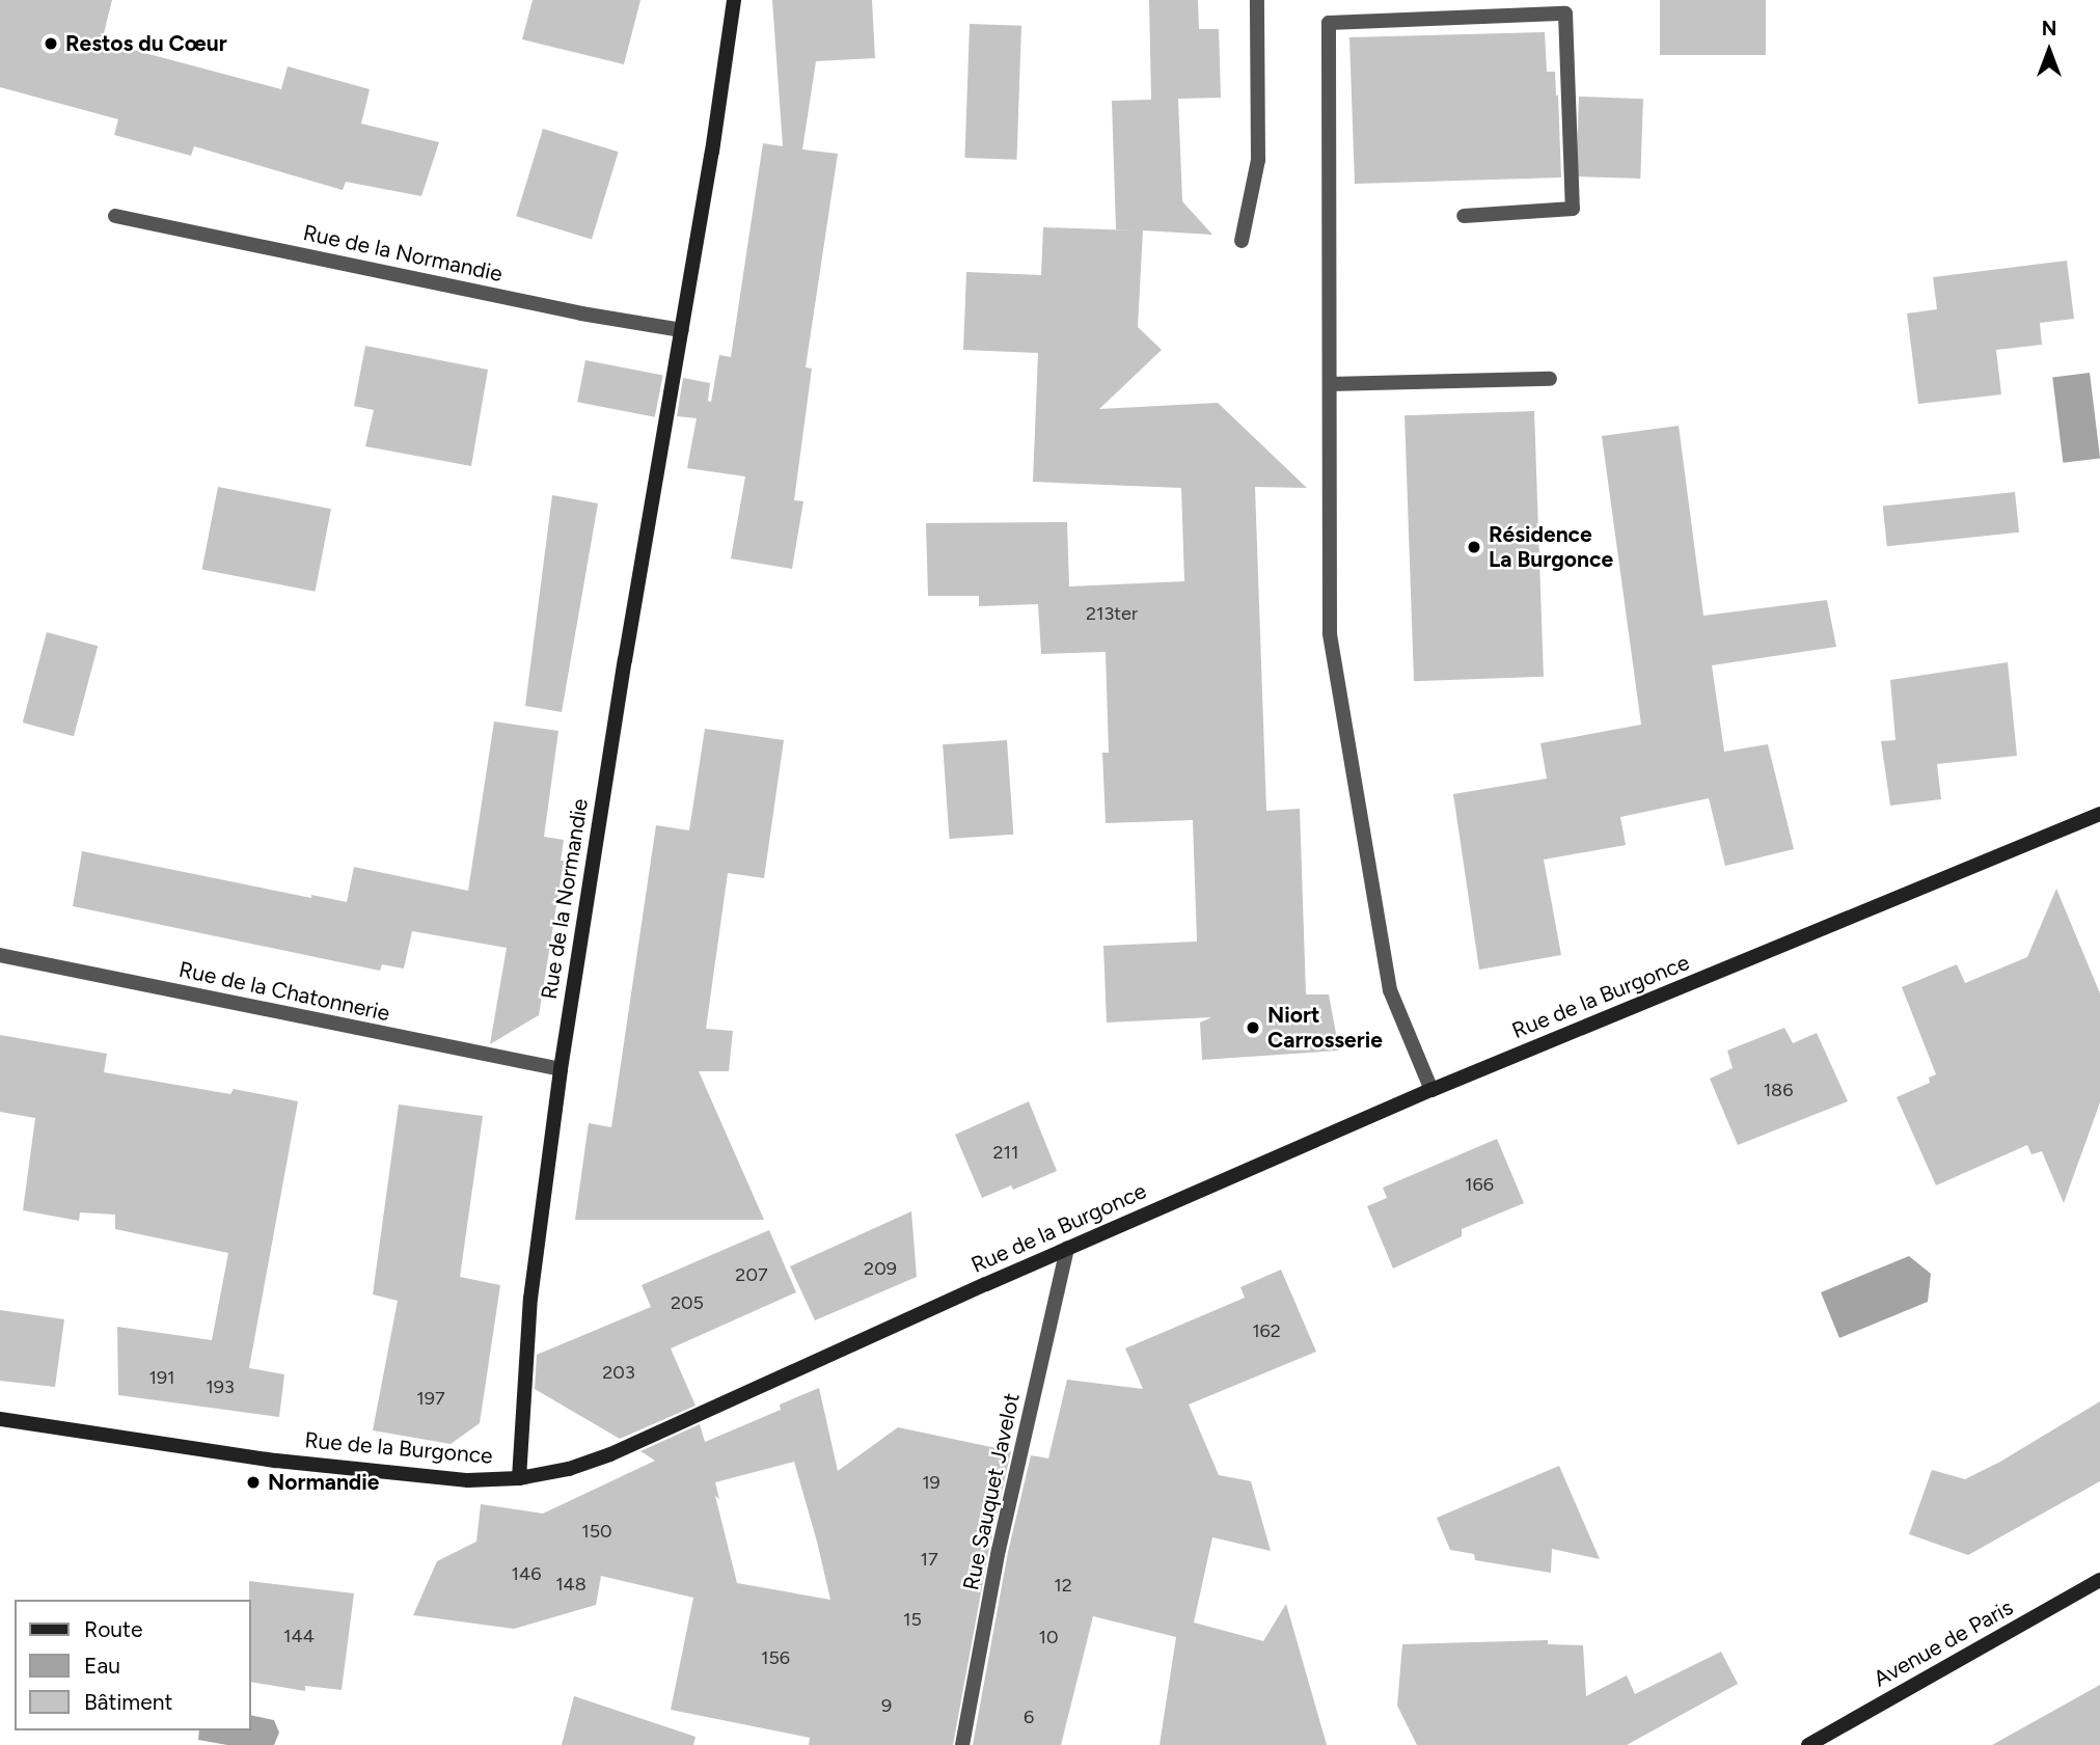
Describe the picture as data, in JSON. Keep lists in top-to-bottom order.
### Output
{
  "streets": {
    "street": [
      "Rue de la Normandie",
      "Rue de la Chatonnerie",
      "Rue de la Burgonce",
      "Rue Sauquet Javelot",
      "Avenue de Paris"
    ]
  },
  "crossings": [
    ["Rue de la Normandie", "Rue de la Chatonnerie"],
    ["Rue de la Normandie", "Rue de la Burgonce"],
    ["Rue de la Burgonce", "Rue Sauquet Javelot"]
  ],
  "places": [
    "Restos du Cœur",
    "Résidence La Burgonce",
    "Niort Carrosserie",
    "Normandie"
  ],
  "house_numbers": [
    "213ter",
    "186",
    "211",
    "166",
    "209",
    "207",
    "205",
    "162",
    "203",
    "191",
    "193",
    "197",
    "19",
    "150",
    "17",
    "146",
    "148",
    "12",
    "15",
    "144",
    "10",
    "156",
    "9",
    "6"
  ],
  "legend": ["Route", "Eau", "Bâtiment"],
  "north": "top"
}
